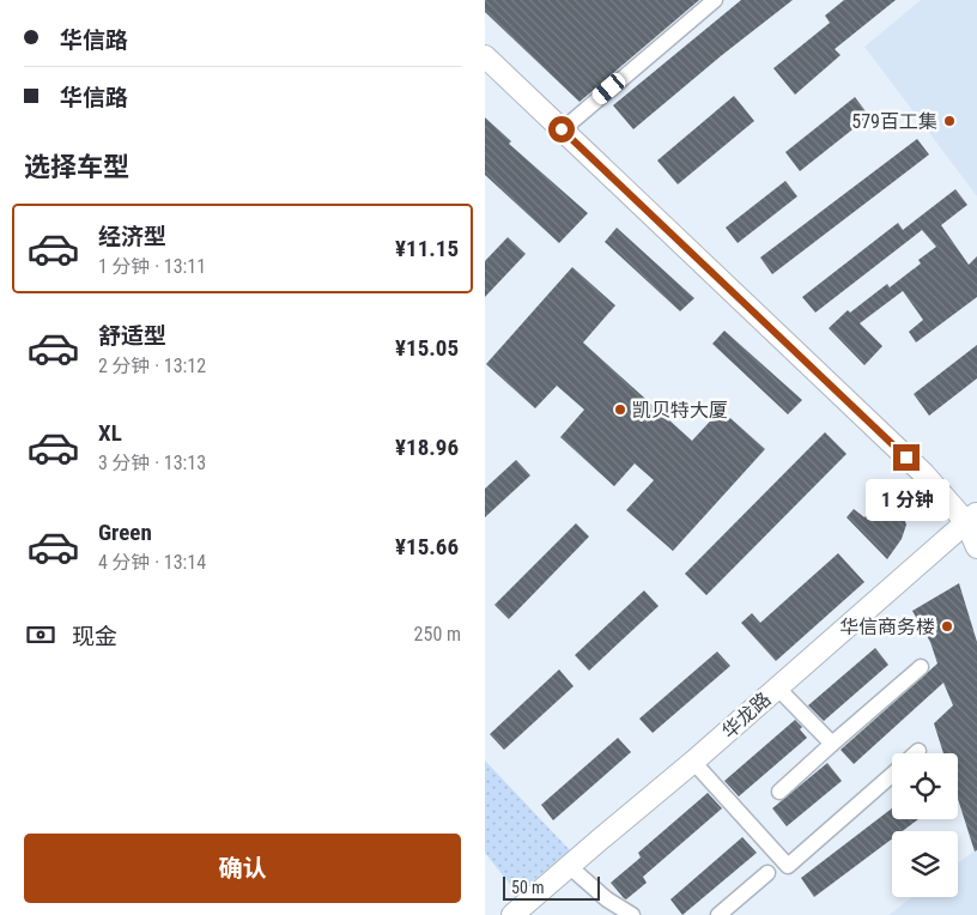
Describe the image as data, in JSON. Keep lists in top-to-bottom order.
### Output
{
  "streets": {
    "main road": ["华龙路"]
  },
  "places": ["579百工集", "凯贝特大厦", "华信商务楼"],
  "scale_bar": "50 m",
  "page": {
    "banner": ["华信路", "华信路"],
    "heading": "选择车型",
    "list": [
      {
        "name": "经济型",
        "note": "1 分钟 · 13:11",
        "value": "¥11.15"
      },
      {
        "name": "舒适型",
        "note": "2 分钟 · 13:12",
        "value": "¥15.05"
      },
      {
        "name": "XL",
        "note": "3 分钟 · 13:13",
        "value": "¥18.96"
      },
      {
        "name": "Green",
        "note": "4 分钟 · 13:14",
        "value": "¥15.66"
      }
    ],
    "bubble": "1 分钟",
    "pay": ["现金", "250 m"],
    "buttons": "确认",
    "scale": "50 m"
  }
}
